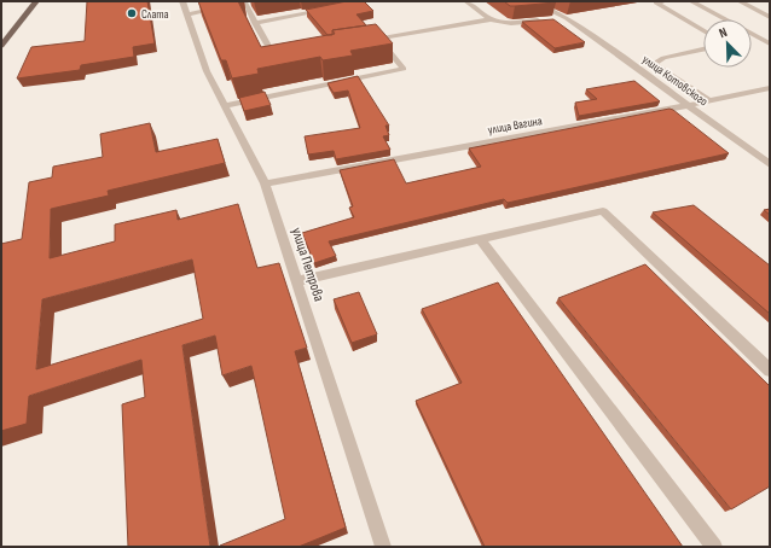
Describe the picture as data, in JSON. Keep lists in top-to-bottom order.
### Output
{
  "streets": {
    "street": ["улица Котовского", "улица Вагина", "улица Петрова"]
  },
  "crossings": [
    ["улица Котовского", "улица Вагина"],
    ["улица Вагина", "улица Петрова"]
  ],
  "places": ["Слата"],
  "north": "top left"
}
